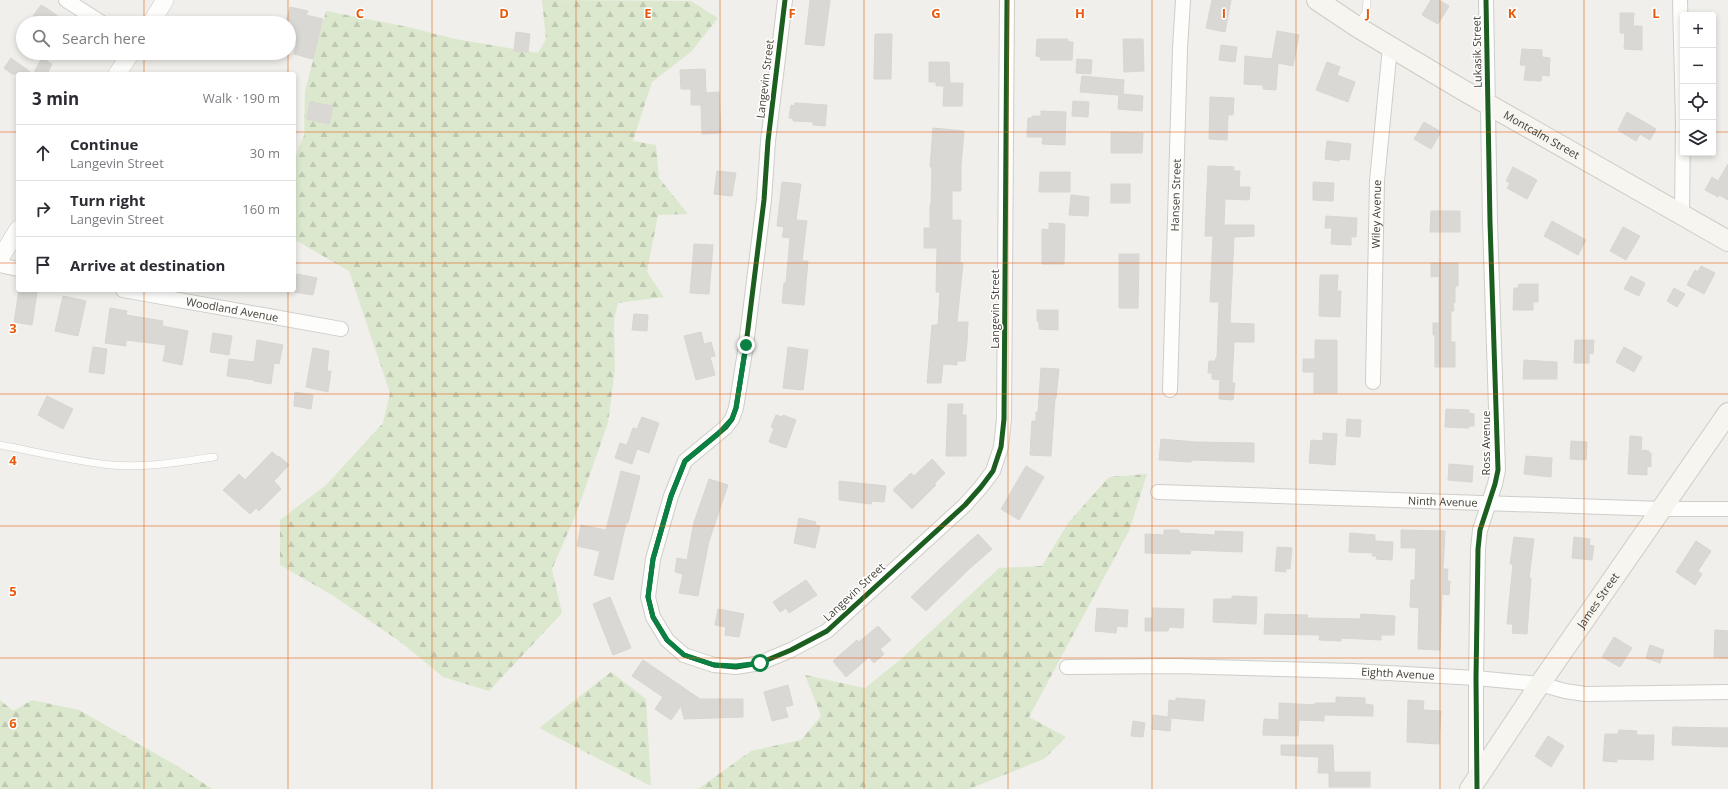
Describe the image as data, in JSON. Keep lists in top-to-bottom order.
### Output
{
  "streets": {
    "main road": ["Montcalm Street", "James Street"],
    "street": [
      "Lukasik Street",
      "Langevin Street",
      "Hansen Street",
      "Wiley Avenue",
      "Woodland Avenue",
      "Ross Avenue",
      "Ninth Avenue",
      "Eighth Avenue"
    ]
  },
  "crossings": [
    ["Lukasik Street", "Montcalm Street"],
    ["Lukasik Street", "Ross Avenue"],
    ["Montcalm Street", "Wiley Avenue"],
    ["Montcalm Street", "Ross Avenue"],
    ["Ross Avenue", "Ninth Avenue"],
    ["Ross Avenue", "James Street"],
    ["Ross Avenue", "Eighth Avenue"],
    ["Ninth Avenue", "James Street"],
    ["James Street", "Eighth Avenue"]
  ],
  "page": {
    "map_buttons": ["+", "−"],
    "search": "Search here",
    "heading": ["3 min", "Walk · 190 m"],
    "list": [
      ["Continue", "Langevin Street", "30 m"],
      ["Turn right", "Langevin Street", "160 m"],
      "Arrive at destination"
    ]
  },
  "grid": {
    "columns": [
      "C",
      "D",
      "E",
      "F",
      "G",
      "H",
      "I",
      "J",
      "K",
      "L"
    ],
    "rows": [
      "3",
      "4",
      "5",
      "6"
    ]
  }
}
